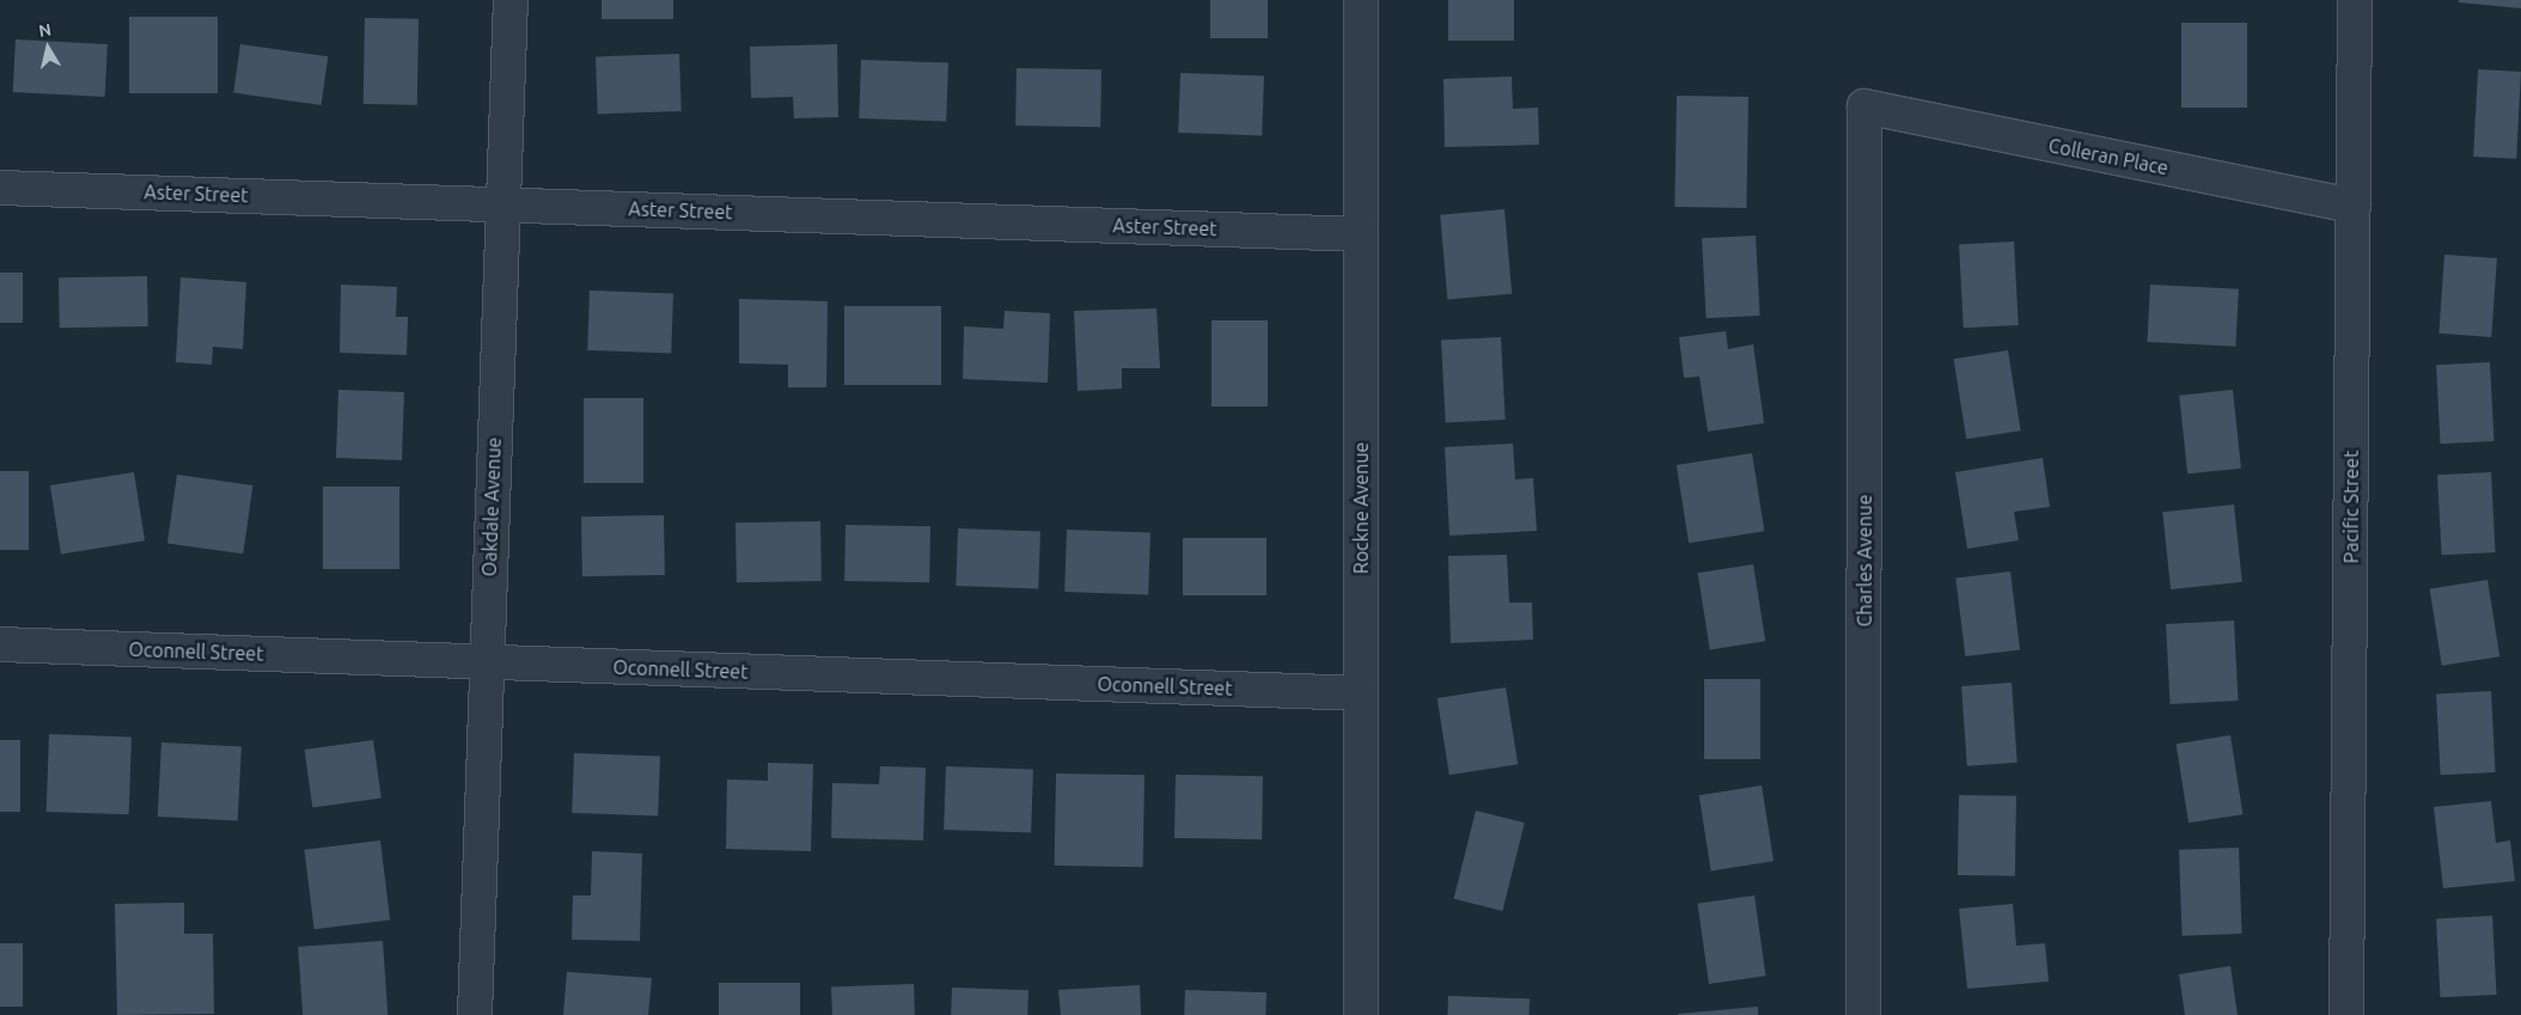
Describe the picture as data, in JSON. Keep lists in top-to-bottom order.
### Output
{
  "streets": {
    "street": [
      "Colleran Place",
      "Aster Street",
      "Oakdale Avenue",
      "Pacific Street",
      "Rockne Avenue",
      "Charles Avenue",
      "Oconnell Street"
    ]
  },
  "crossings": [
    ["Colleran Place", "Pacific Street"],
    ["Colleran Place", "Charles Avenue"],
    ["Aster Street", "Oakdale Avenue"],
    ["Aster Street", "Rockne Avenue"],
    ["Oakdale Avenue", "Oconnell Street"],
    ["Rockne Avenue", "Oconnell Street"]
  ],
  "north": "top"
}
